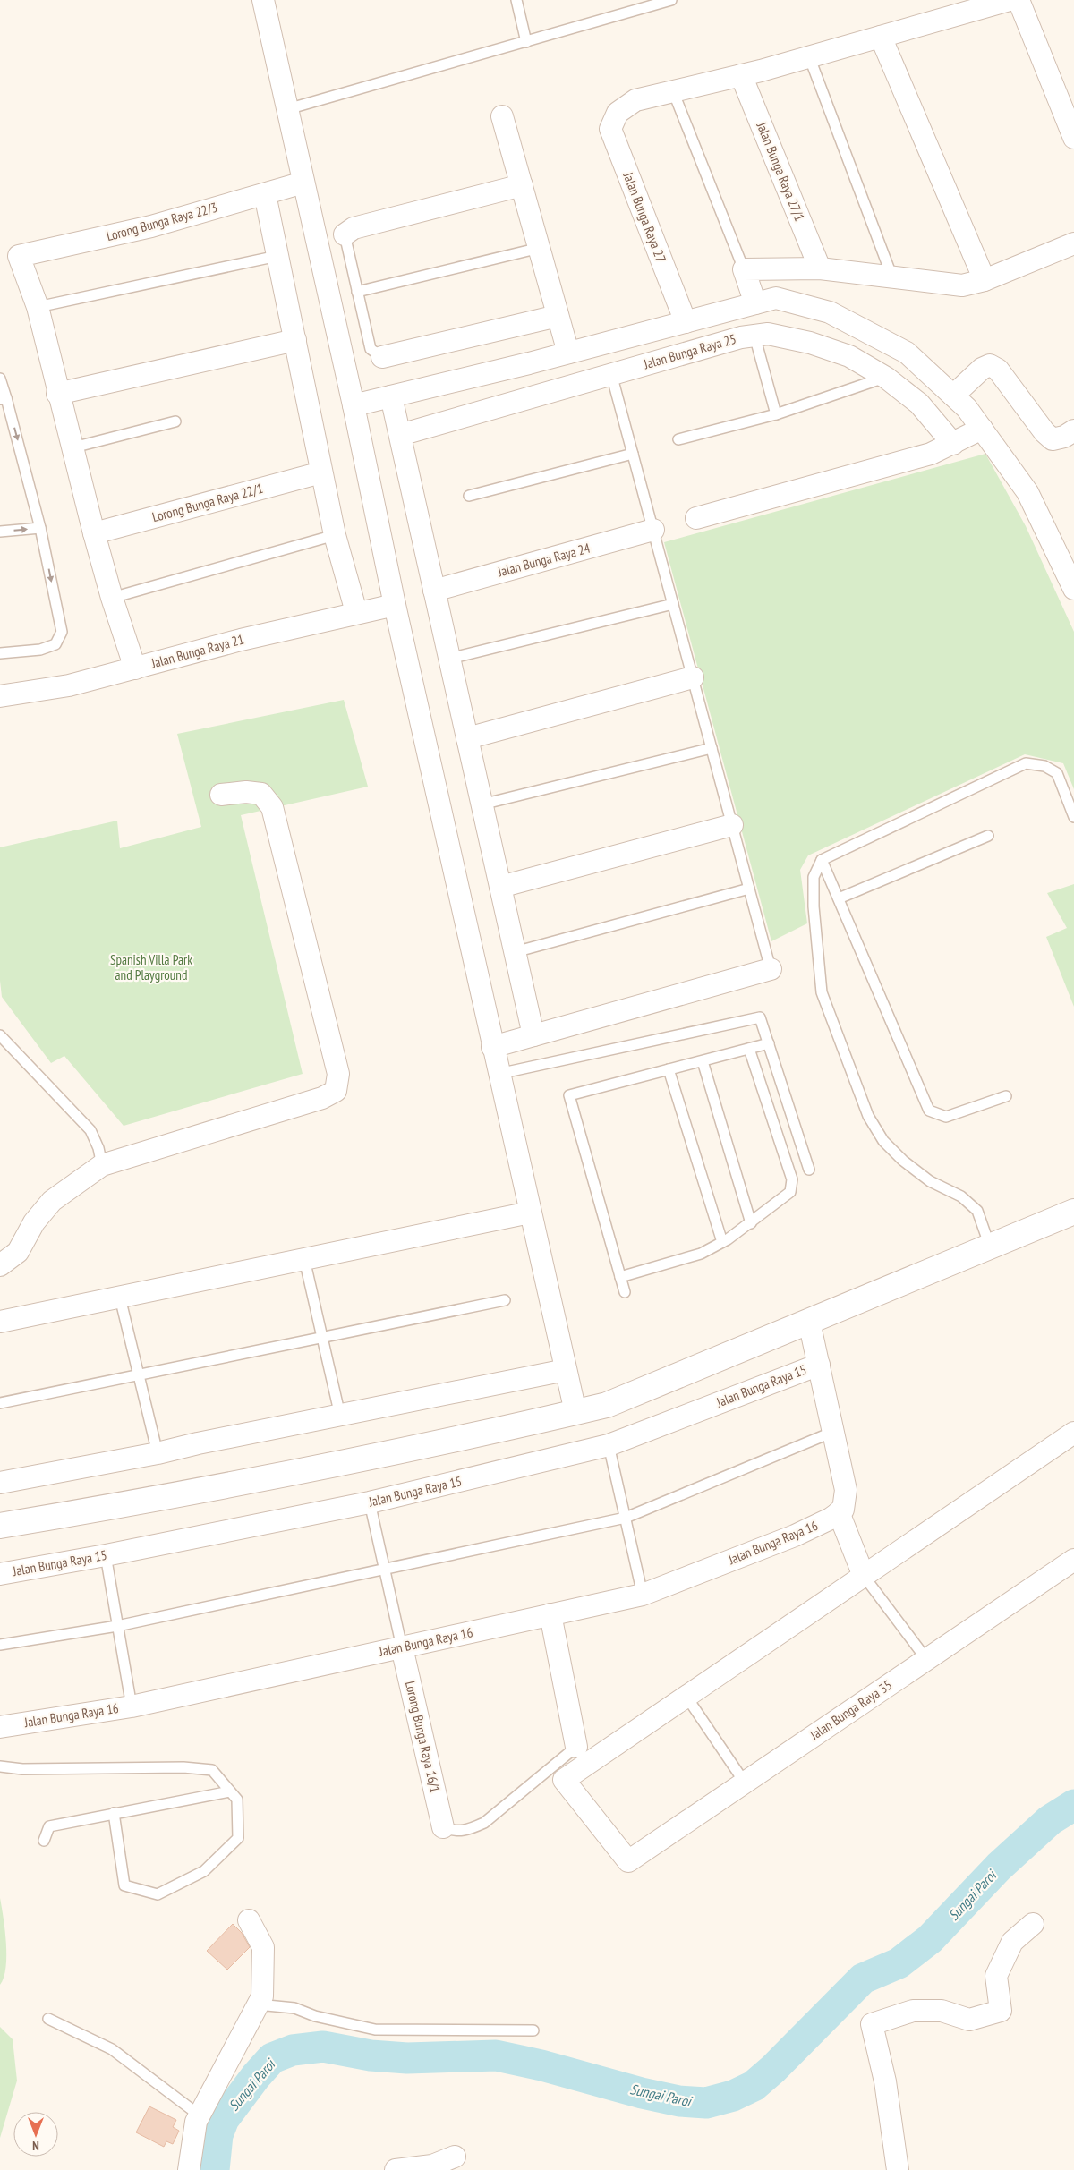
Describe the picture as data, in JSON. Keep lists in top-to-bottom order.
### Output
{
  "streets": {
    "street": [
      "Jalan Bunga Raya 27/1",
      "Jalan Bunga Raya 27",
      "Lorong Bunga Raya 22/3",
      "Jalan Bunga Raya 25",
      "Lorong Bunga Raya 22/1",
      "Jalan Bunga Raya 24",
      "Jalan Bunga Raya 21",
      "Jalan Bunga Raya 15",
      "Jalan Bunga Raya 16",
      "Jalan Bunga Raya 35",
      "Lorong Bunga Raya 16/1"
    ]
  },
  "crossings": [
    ["Jalan Bunga Raya 16", "Lorong Bunga Raya 16/1"]
  ],
  "water": ["Sungai Paroi"],
  "parks": ["Spanish Villa Park and Playground"],
  "north": "bottom"
}
